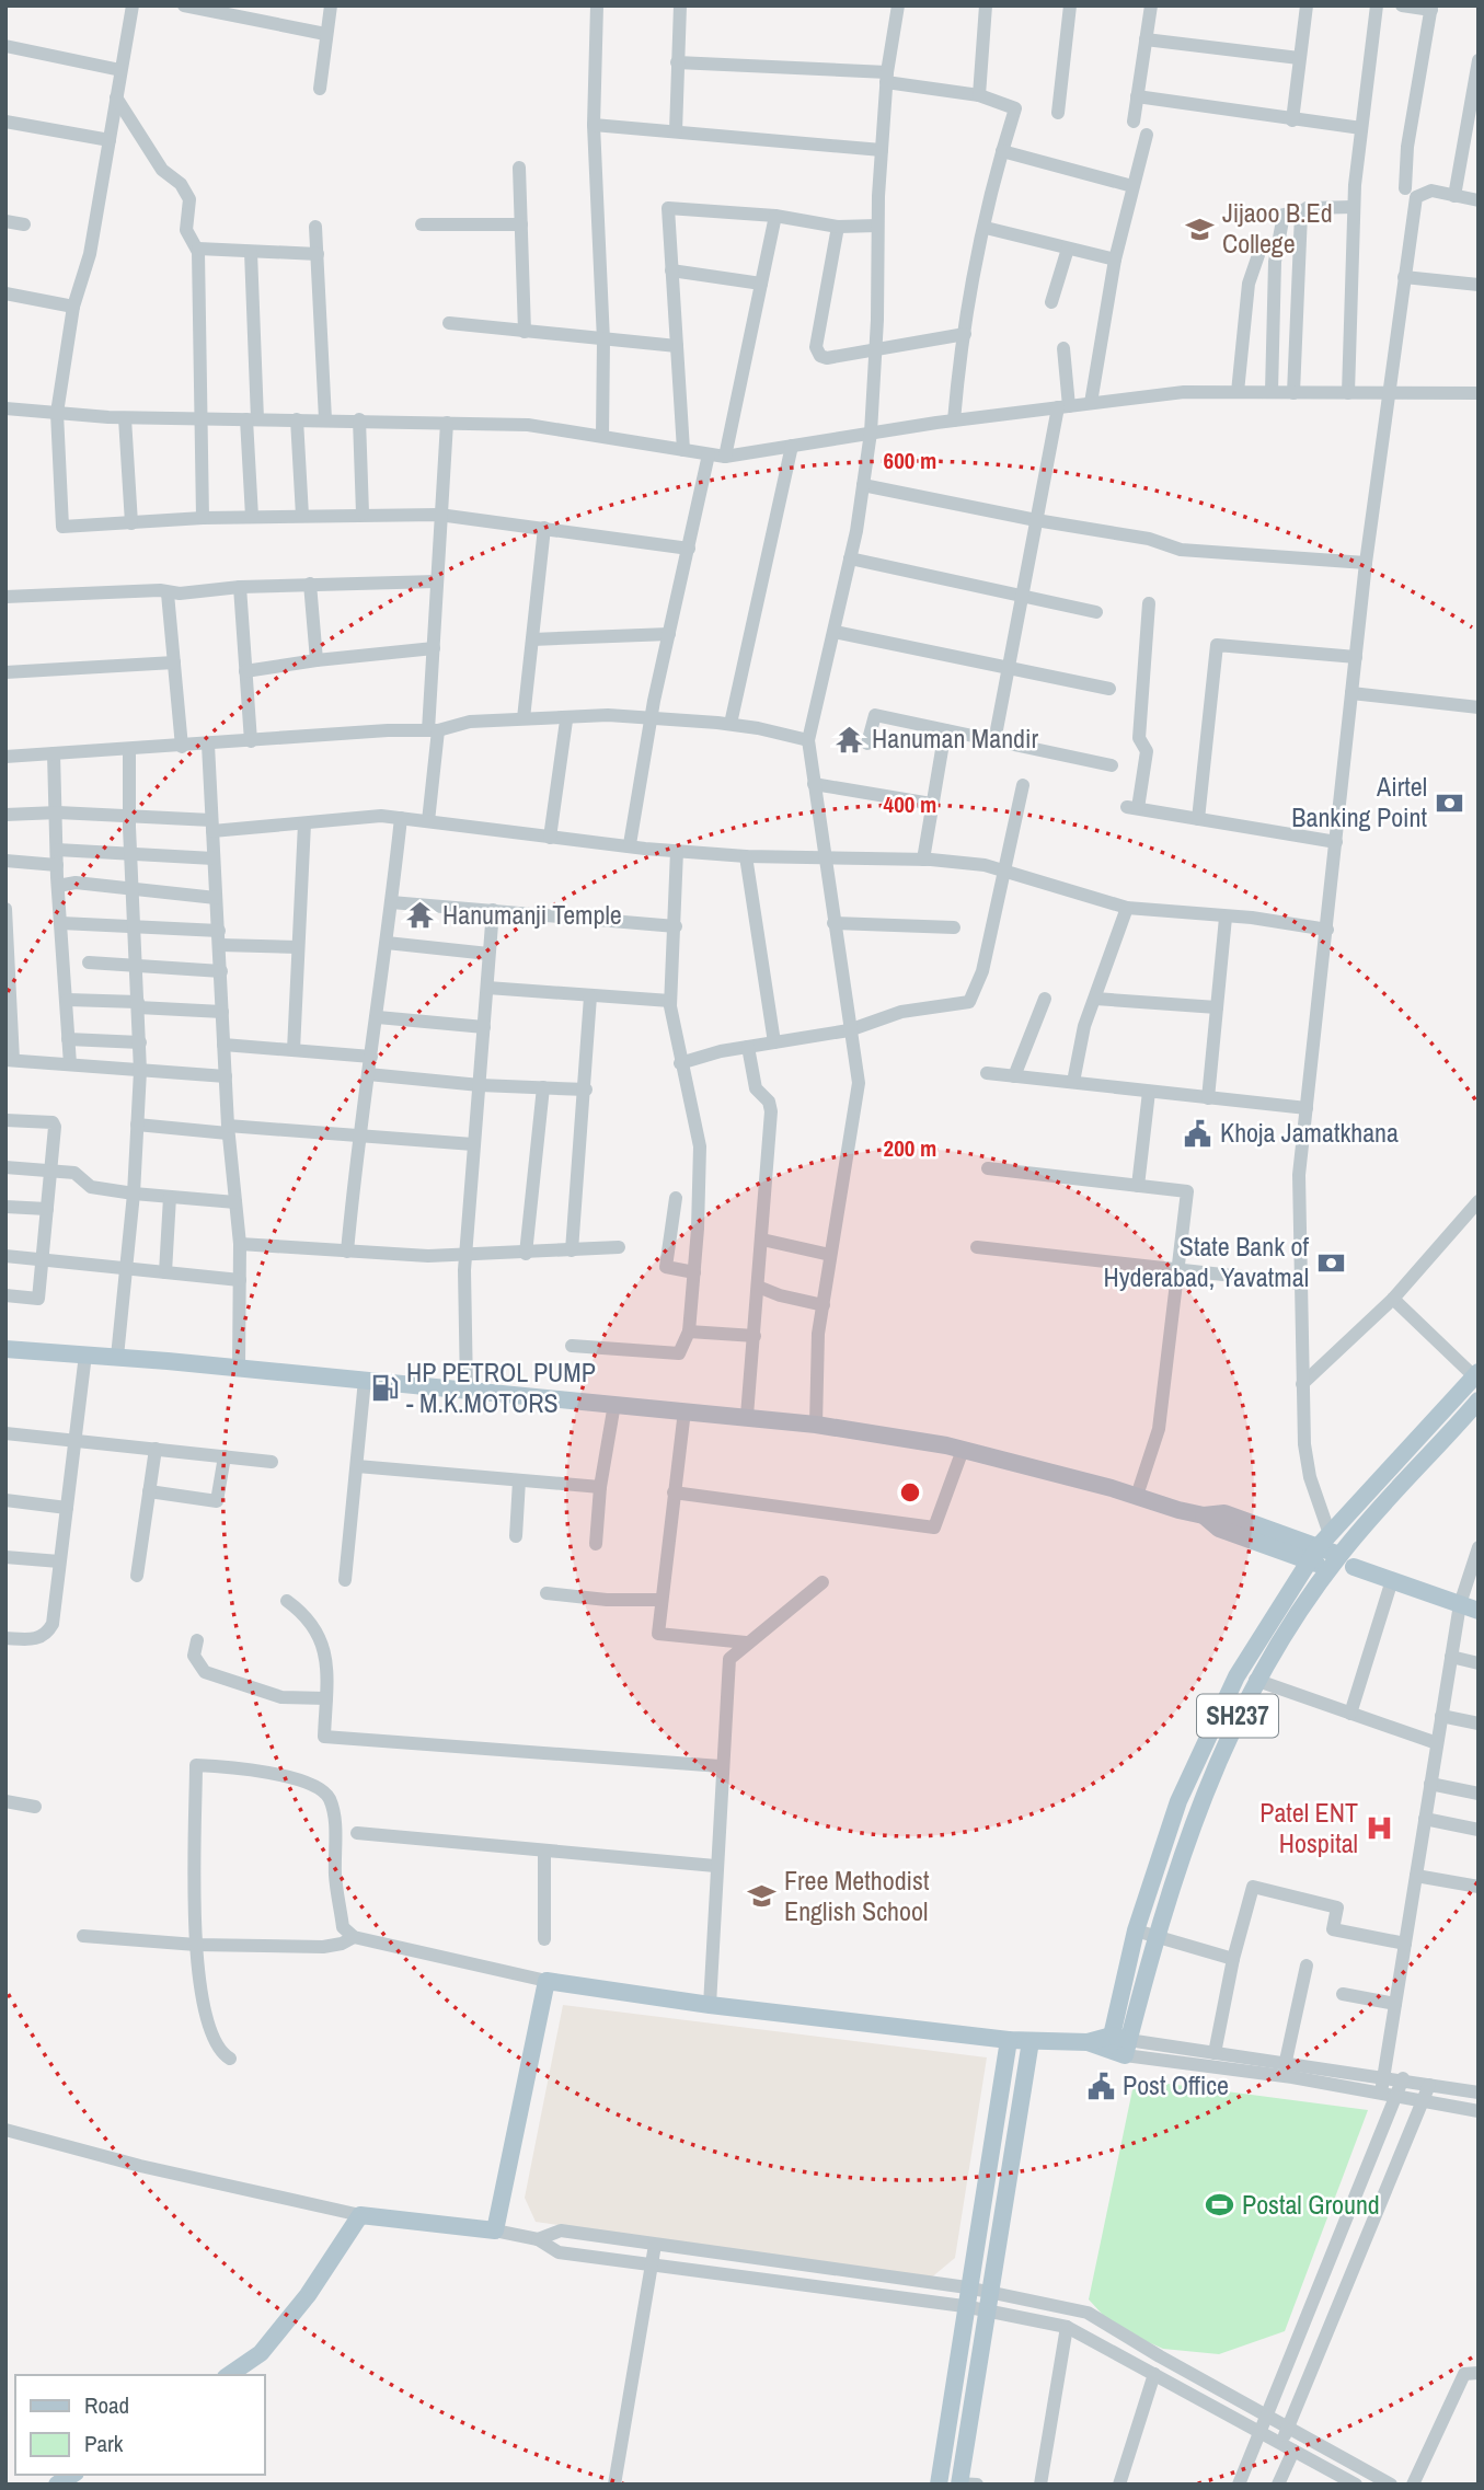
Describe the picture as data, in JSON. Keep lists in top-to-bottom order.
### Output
{
  "streets": {
    "main road": ["SH237"]
  },
  "places": {
    "school or university": ["Jijaoo B.Ed College", "Free Methodist English School"],
    "temple": ["Hanuman Mandir", "Hanumanji Temple"],
    "bank": ["Airtel Banking Point", "State Bank of Hyderabad, Yavatmal"],
    "public building": ["Khoja Jamatkhana", "Post Office"],
    "fuel station": ["HP PETROL PUMP - M.K.MOTORS"],
    "hospital": ["Patel ENT Hospital"],
    "sports": ["Postal Ground"]
  },
  "legend": ["Road", "Park"],
  "rings": ["600 m", "400 m", "200 m"]
}
